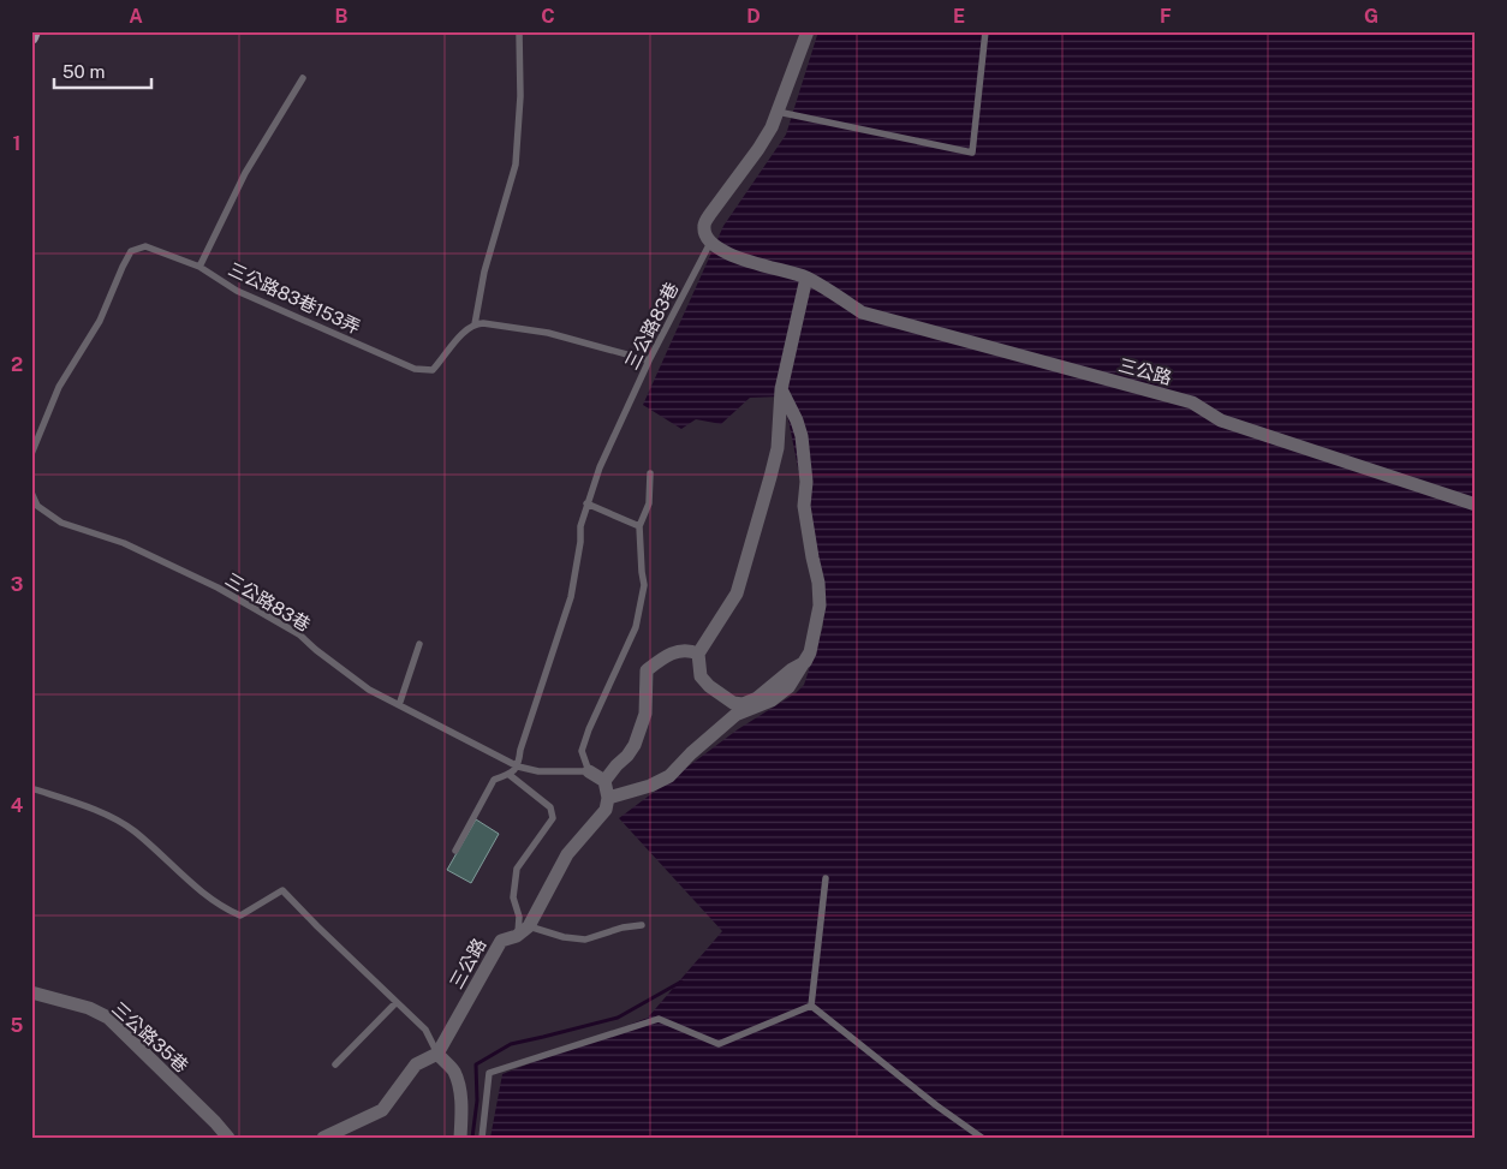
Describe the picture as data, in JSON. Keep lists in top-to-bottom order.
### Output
{
  "streets": {
    "street": ["三公路", "三公路35巷"],
    "lane": ["三公路83巷153弄", "三公路83巷"]
  },
  "crossings": [
    ["三公路83巷", "三公路"]
  ],
  "scale_bar": "50 m",
  "grid": {
    "columns": [
      "A",
      "B",
      "C",
      "D",
      "E",
      "F",
      "G"
    ],
    "rows": [
      "1",
      "2",
      "3",
      "4",
      "5"
    ]
  }
}
